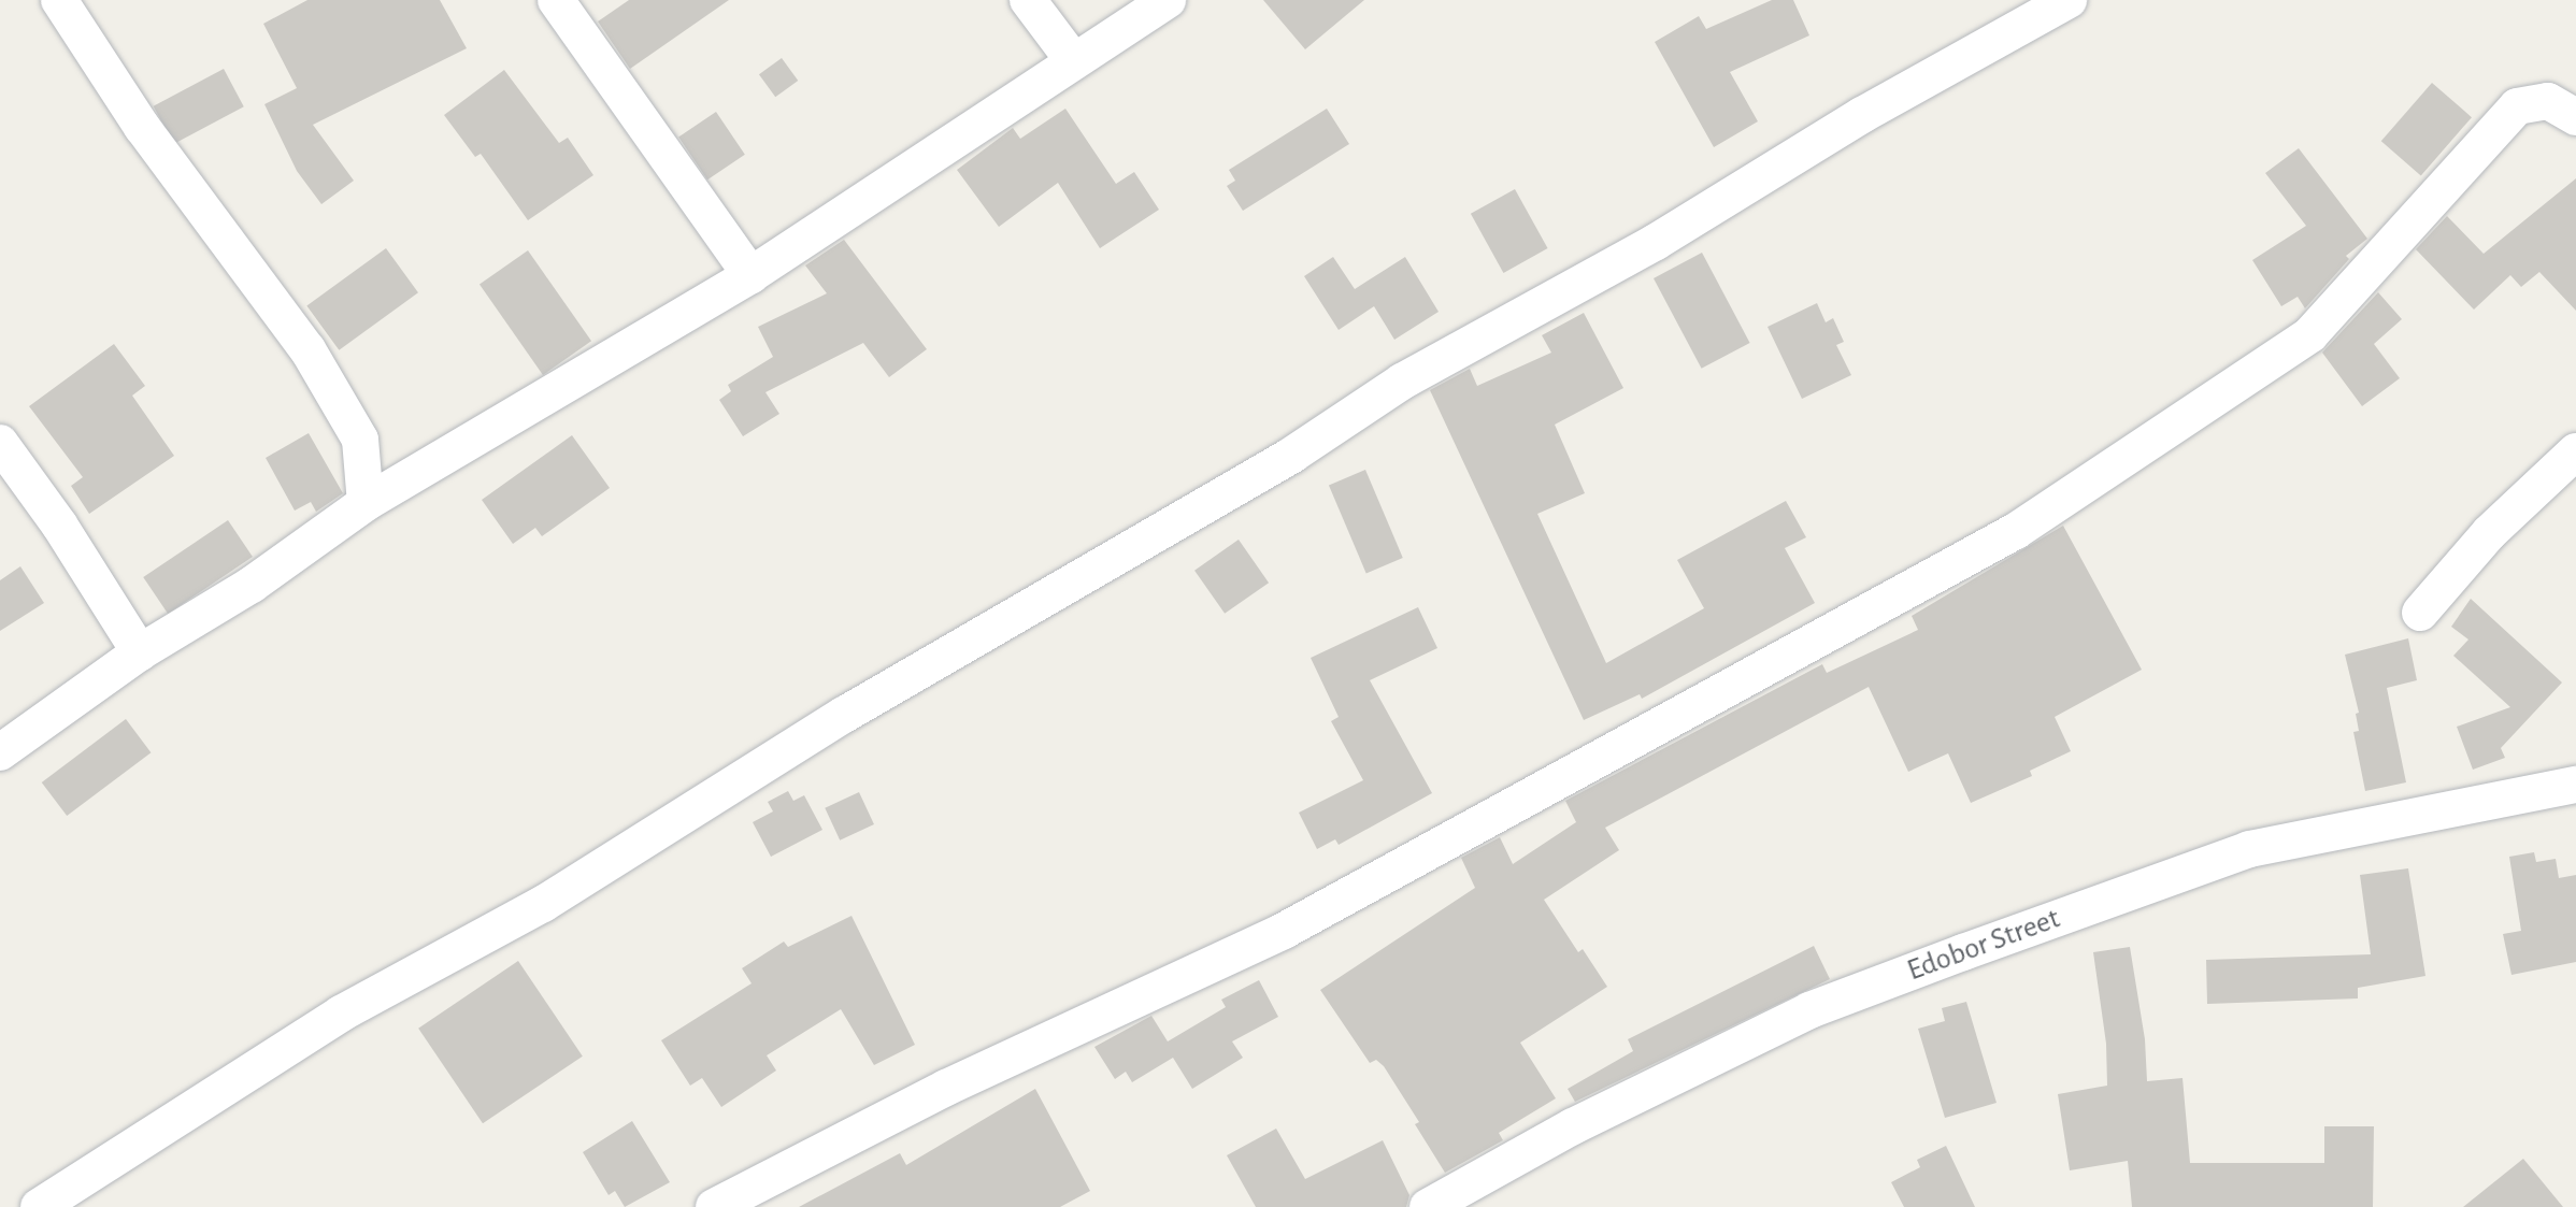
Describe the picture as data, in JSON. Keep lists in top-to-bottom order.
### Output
{
  "streets": {
    "street": ["Edobor Street"]
  }
}
